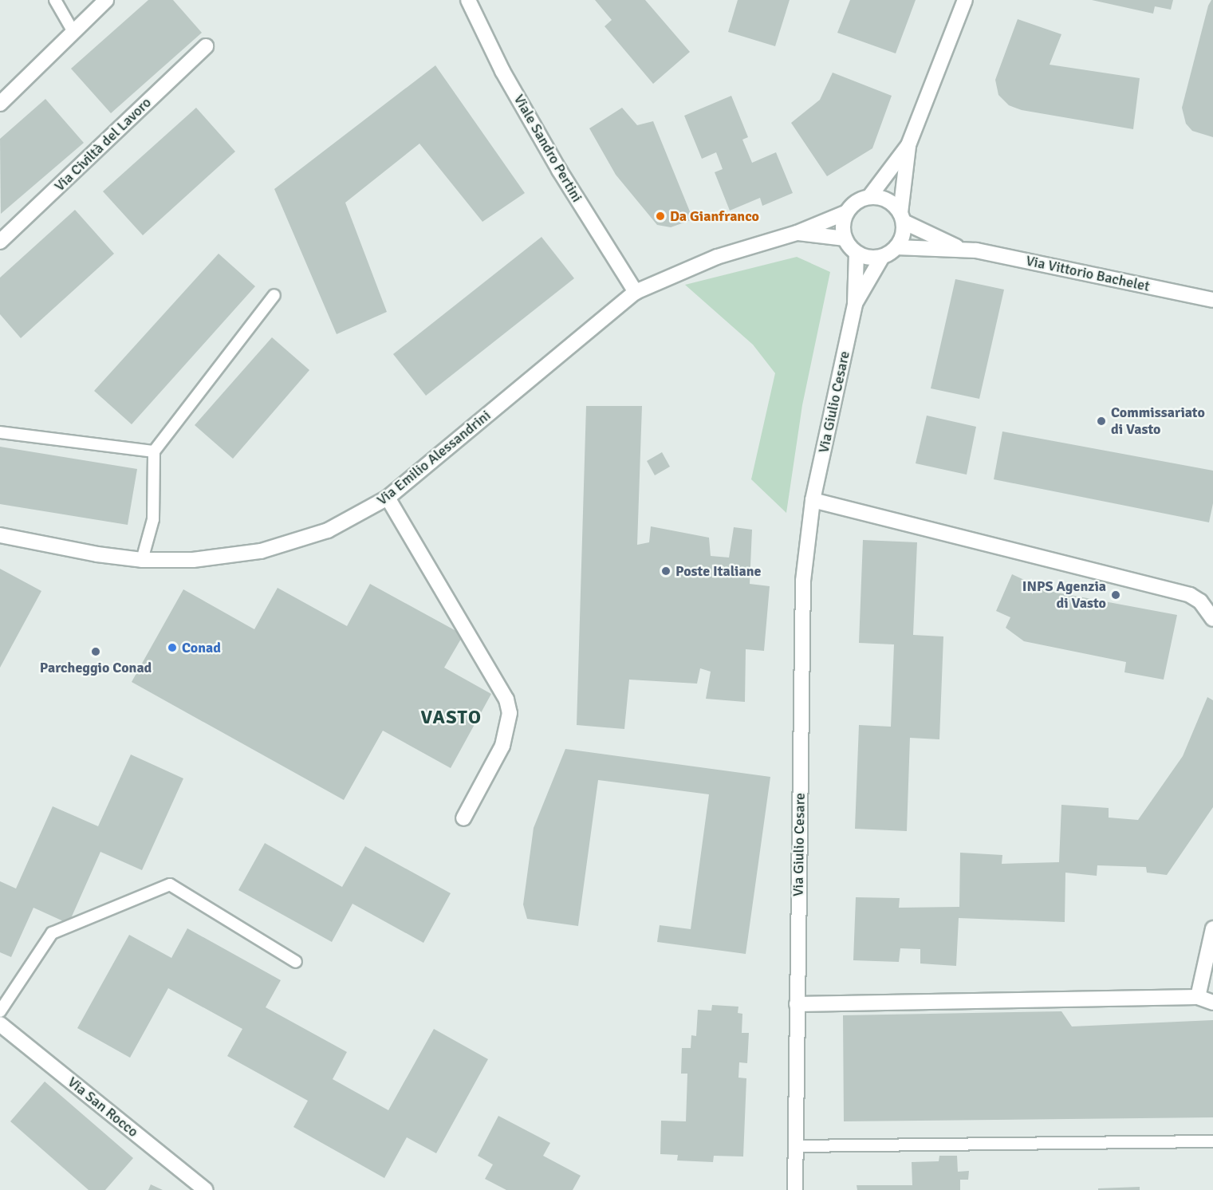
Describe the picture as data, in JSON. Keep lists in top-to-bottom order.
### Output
{
  "streets": {
    "street": [
      "Via Civiltà del Lavoro",
      "Viale Sandro Pertini",
      "Via Vittorio Bachelet",
      "Via Giulio Cesare",
      "Via Emilio Alessandrini",
      "Via San Rocco"
    ]
  },
  "crossings": [
    ["Viale Sandro Pertini", "Via Emilio Alessandrini"],
    ["Via Vittorio Bachelet", "Via Giulio Cesare"],
    ["Via Vittorio Bachelet", "Via Emilio Alessandrini"],
    ["Via Giulio Cesare", "Via Emilio Alessandrini"]
  ],
  "districts": ["VASTO"],
  "places": [
    "Da Gianfranco",
    "Commissariato di Vasto",
    "Poste Italiane",
    "INPS Agenzia di Vasto",
    "Conad",
    "Parcheggio Conad"
  ]
}
